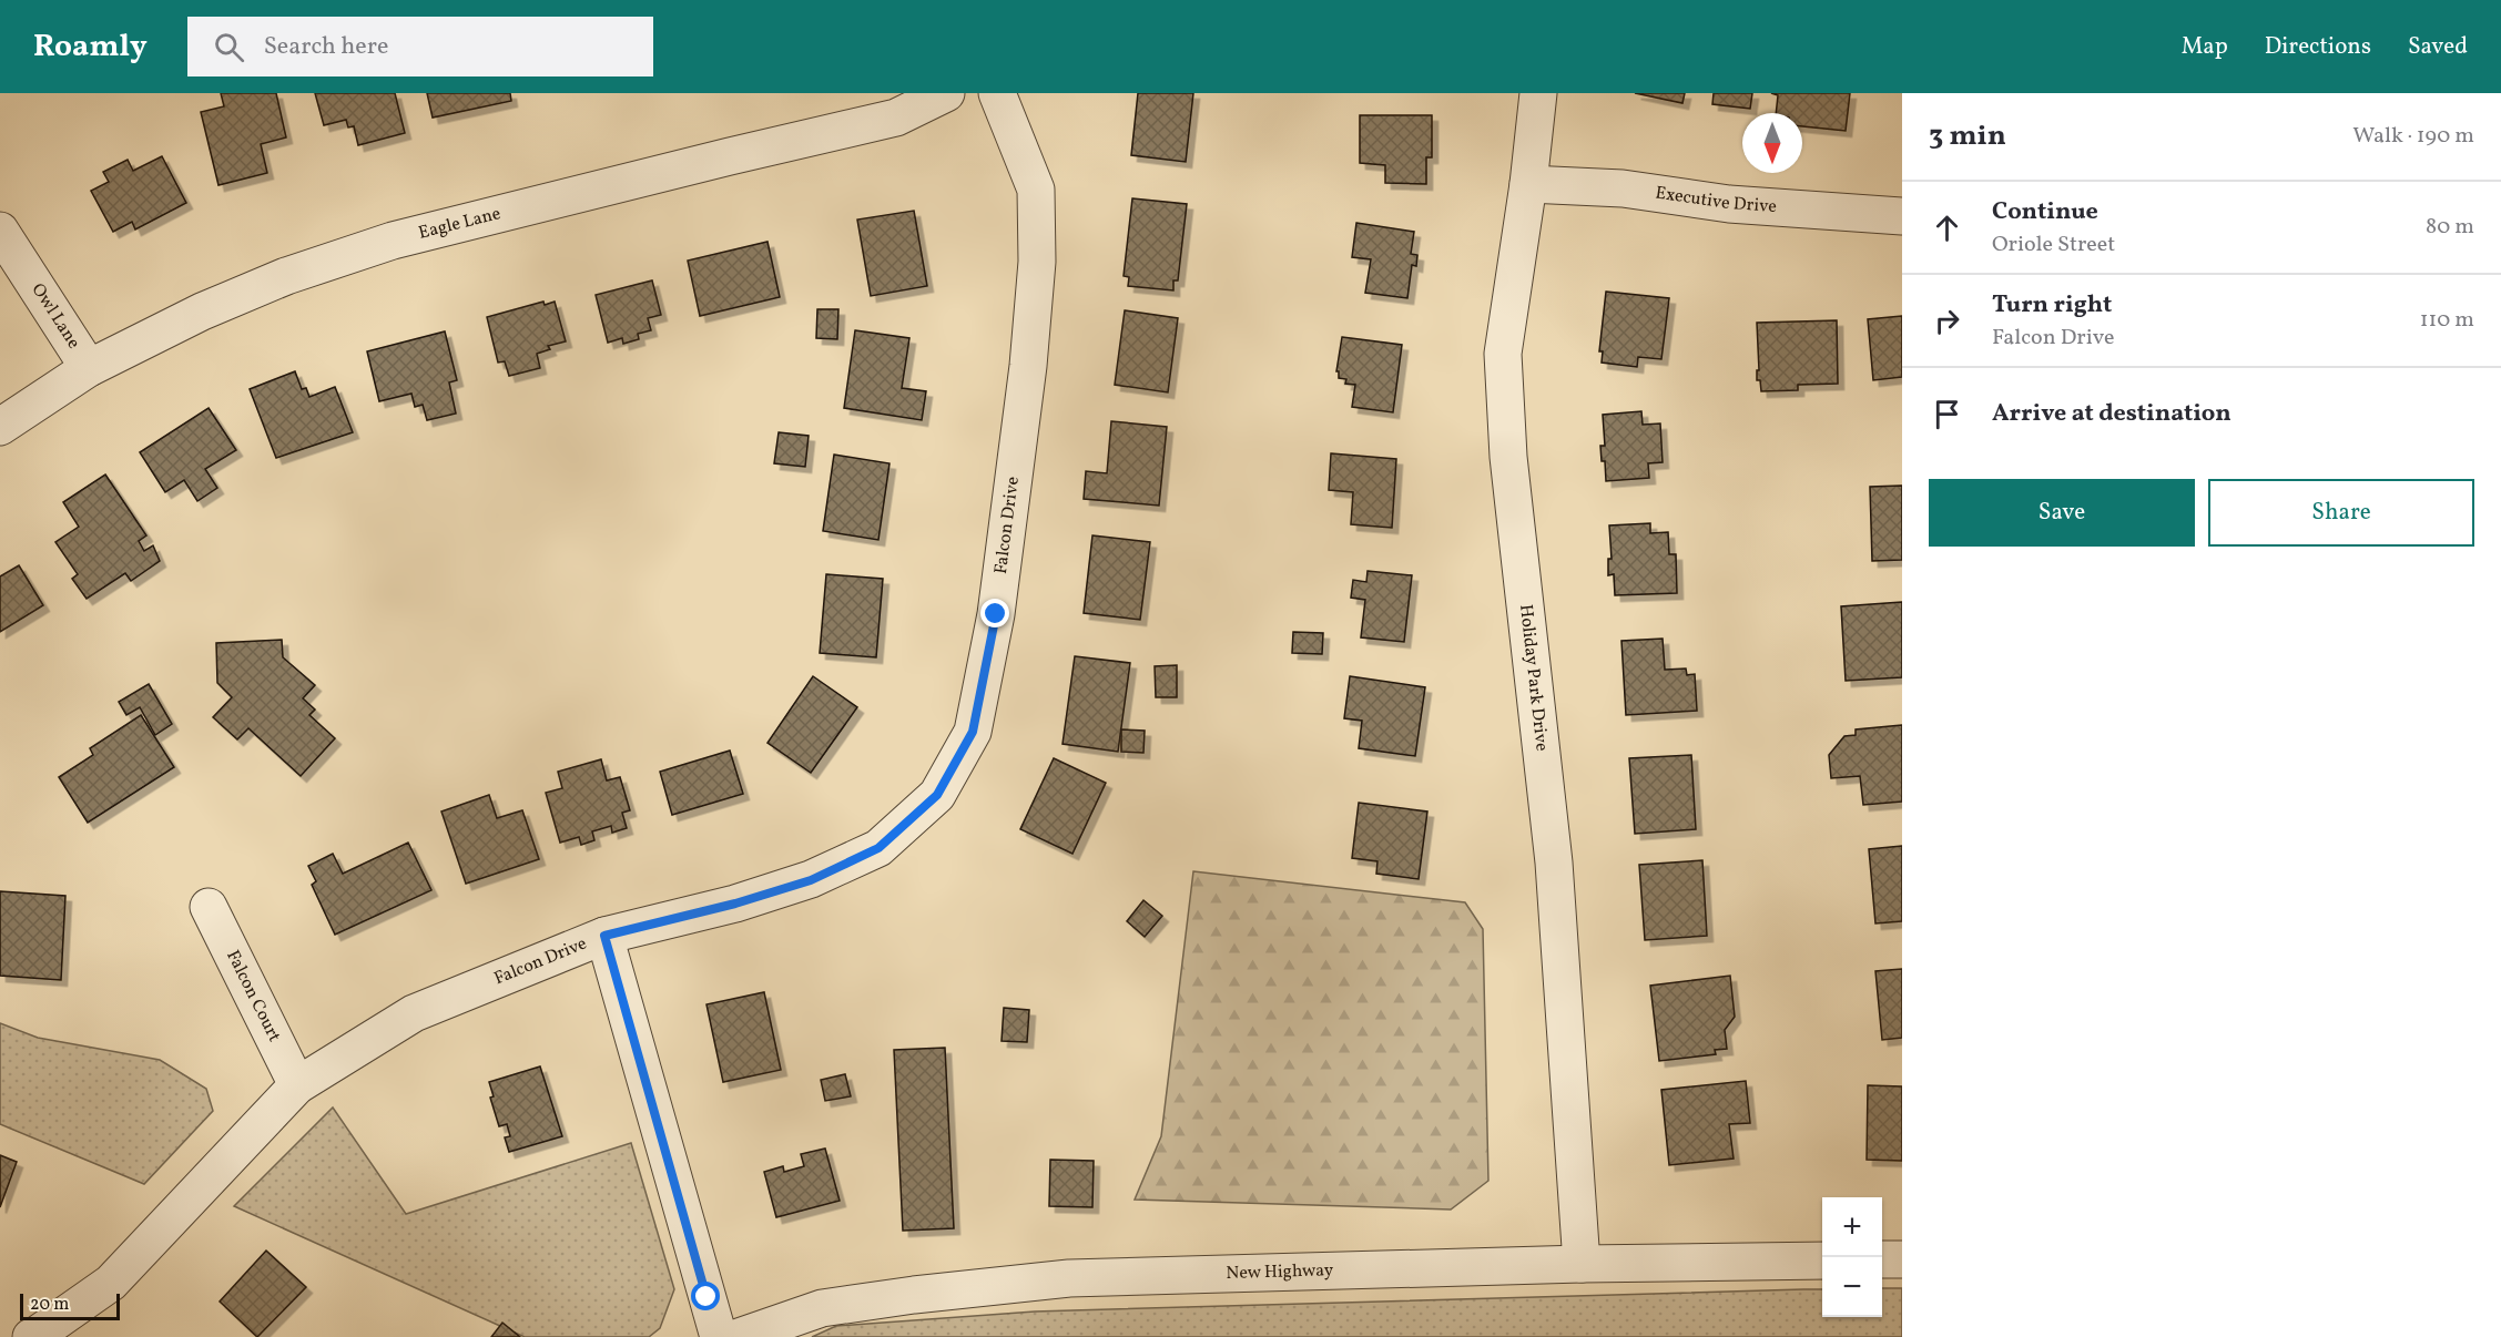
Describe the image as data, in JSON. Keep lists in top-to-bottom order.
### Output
{
  "streets": {
    "street": [
      "Executive Drive",
      "Eagle Lane",
      "Owl Lane",
      "Falcon Drive",
      "Holiday Park Drive",
      "Falcon Court",
      "New Highway"
    ]
  },
  "crossings": [
    ["Executive Drive", "Holiday Park Drive"],
    ["Eagle Lane", "Owl Lane"],
    ["Falcon Drive", "Falcon Court"],
    ["Holiday Park Drive", "New Highway"]
  ],
  "scale_bar": "20 m",
  "north": "bottom",
  "page": {
    "header": "Roamly",
    "search": "Search here",
    "nav": ["Map", "Directions", "Saved"],
    "heading": ["3 min", "Walk · 190 m"],
    "list": [
      ["Continue", "Oriole Street", "80 m"],
      ["Turn right", "Falcon Drive", "110 m"],
      "Arrive at destination"
    ],
    "buttons": ["Save", "Share"],
    "map_buttons": ["+", "−"],
    "scale": "20 m"
  }
}
